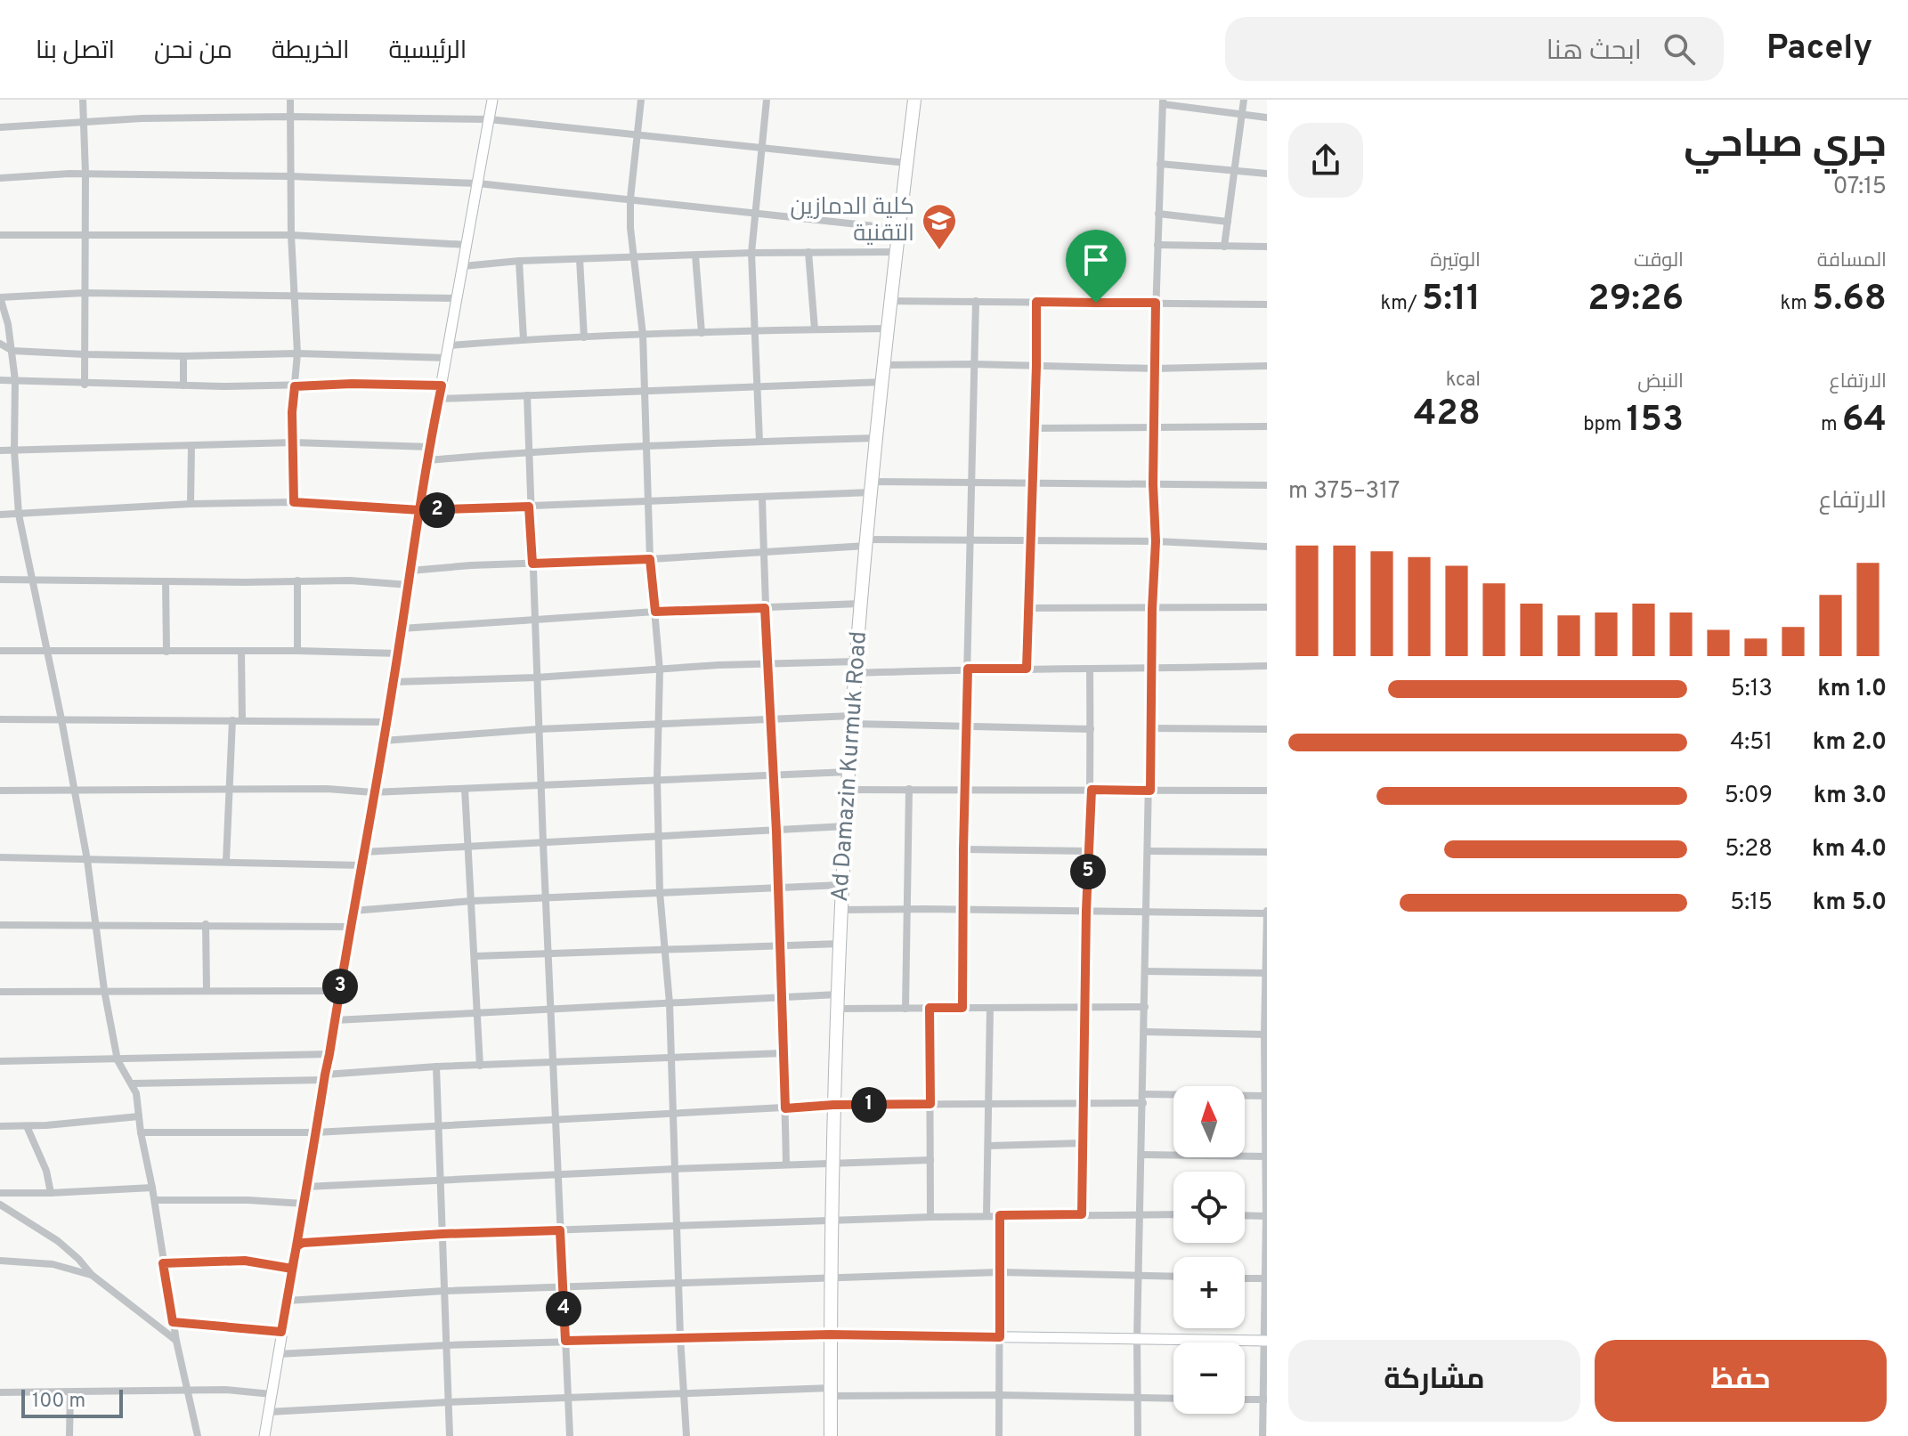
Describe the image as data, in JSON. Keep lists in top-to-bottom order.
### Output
{
  "streets": {
    "highway": ["Ad Damazin Kurmuk Road"]
  },
  "places": {
    "school or university": ["كلية الدمازين التقنية"]
  },
  "scale_bar": "100 m",
  "north": "top",
  "page": {
    "header": "Pacely",
    "search": "ابحث هنا",
    "nav": [
      "الرئيسية",
      "الخريطة",
      "من نحن",
      "اتصل بنا"
    ],
    "heading": ["جري صباحي", "07:15"],
    "stats": [
      ["المسافة", "5.68 km"],
      ["الوقت", "29:26"],
      ["الوتيرة", "5:11 /km"],
      ["الارتفاع", "64 m"],
      ["النبض", "153 bpm"],
      ["kcal", "428"]
    ],
    "chart": ["الارتفاع", "317–375 m"],
    "pins": [
      "2",
      "5",
      "3",
      "1",
      "4"
    ],
    "list": [
      {
        "name": "1.0 km",
        "note": "5:13"
      },
      {
        "name": "2.0 km",
        "note": "4:51"
      },
      {
        "name": "3.0 km",
        "note": "5:09"
      },
      {
        "name": "4.0 km",
        "note": "5:28"
      },
      {
        "name": "5.0 km",
        "note": "5:15"
      }
    ],
    "map_buttons": ["+", "−"],
    "buttons": ["حفظ", "مشاركة"],
    "scale": "100 m"
  }
}
